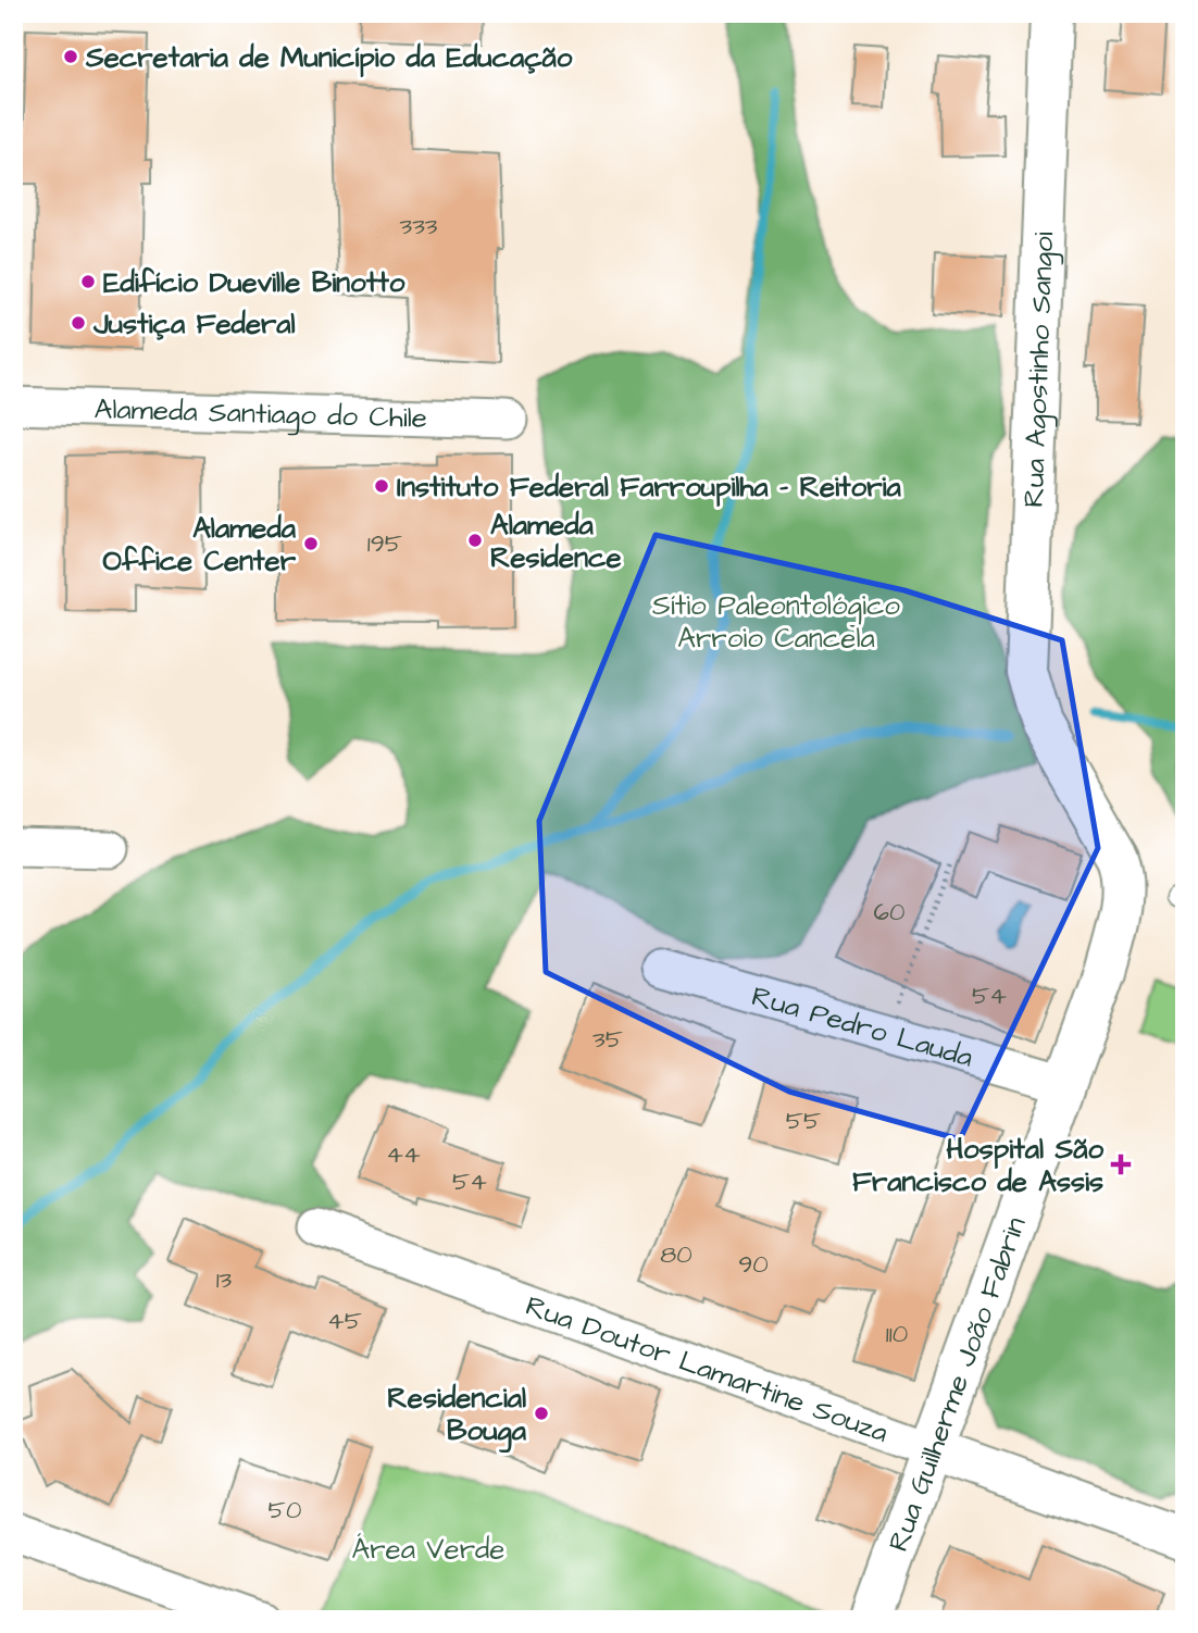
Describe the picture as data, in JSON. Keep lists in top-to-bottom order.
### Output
{
  "streets": {
    "street": [
      "Rua Agostinho Sangoi",
      "Alameda Santiago do Chile",
      "Rua Pedro Lauda",
      "Rua Doutor Lamartine Souza",
      "Rua Guilherme João Fabrin"
    ]
  },
  "crossings": [
    ["Rua Agostinho Sangoi", "Rua Guilherme João Fabrin"],
    ["Rua Pedro Lauda", "Rua Guilherme João Fabrin"],
    ["Rua Doutor Lamartine Souza", "Rua Guilherme João Fabrin"]
  ],
  "parks": ["Sítio Paleontológico Arroio Cancela", "Área Verde"],
  "places": {
    "other": [
      "Secretaria de Município da Educação",
      "Edifício Dueville Binotto",
      "Justiça Federal",
      "Instituto Federal Farroupilha - Reitoria",
      "Alameda Residence",
      "Alameda Office Center",
      "Residencial Bouga"
    ],
    "health": ["Hospital São Francisco de Assis"]
  },
  "house_numbers": [
    "333",
    "195",
    "60",
    "54",
    "35",
    "55",
    "44",
    "54",
    "80",
    "90",
    "13",
    "45",
    "110",
    "50"
  ]
}
